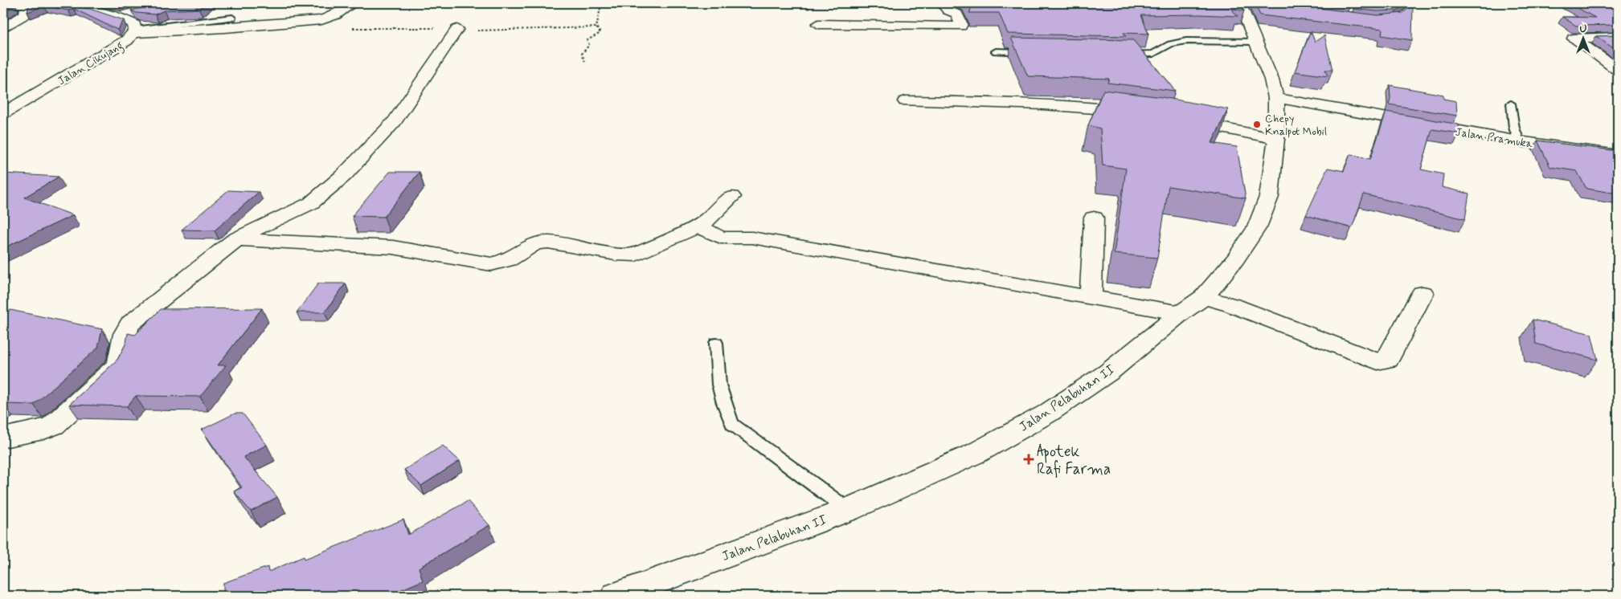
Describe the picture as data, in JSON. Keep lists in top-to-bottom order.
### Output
{
  "streets": {
    "street": ["Jalan Cikujang", "Jalan Pramuka", "Jalan Pelabuhan II"]
  },
  "crossings": [
    ["Jalan Pramuka", "Jalan Pelabuhan II"]
  ],
  "places": {
    "other": ["Chepy Knalpot Mobil"],
    "health": ["Apotek Rafi Farma"]
  },
  "north": "top"
}
